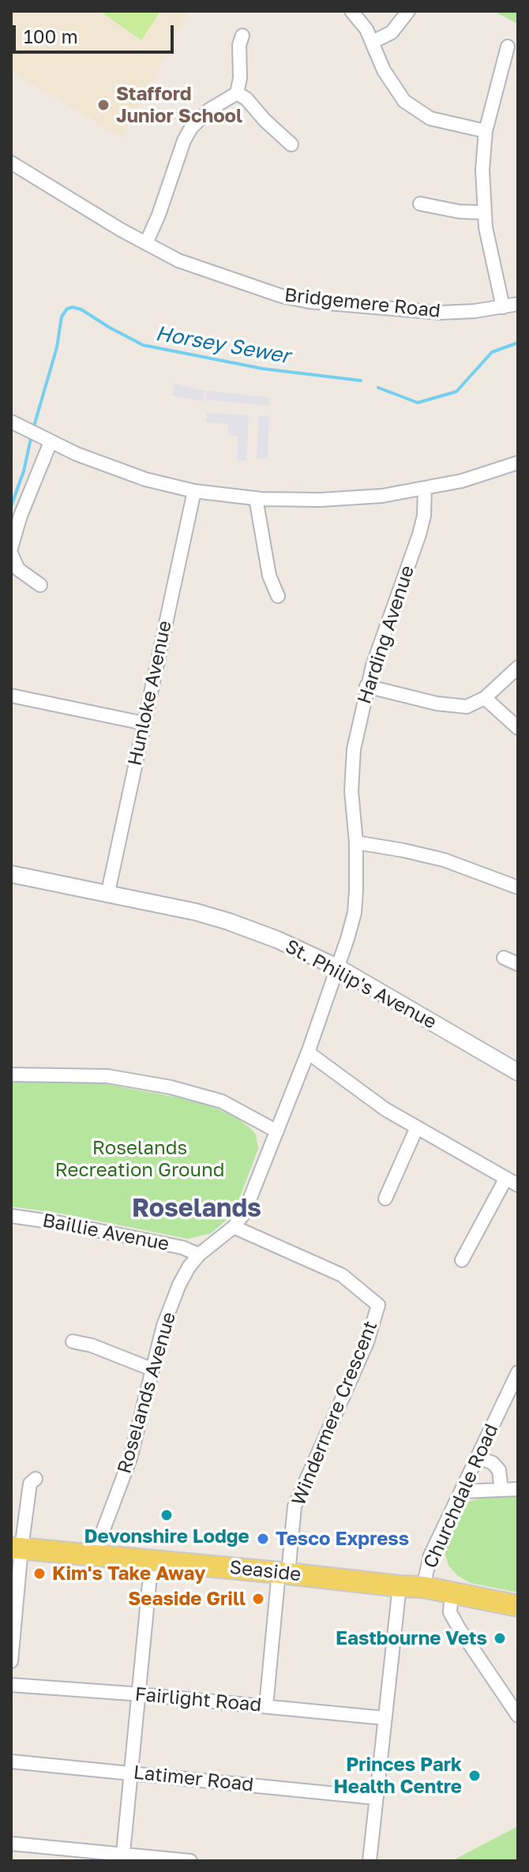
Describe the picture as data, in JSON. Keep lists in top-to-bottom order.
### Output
{
  "streets": {
    "main road": ["Seaside"],
    "street": [
      "Bridgemere Road",
      "Harding Avenue",
      "Hunloke Avenue",
      "St. Philip's Avenue",
      "Baillie Avenue",
      "Roselands Avenue",
      "Windermere Crescent",
      "Churchdale Road",
      "Fairlight Road",
      "Latimer Road"
    ]
  },
  "crossings": [
    ["Harding Avenue", "St. Philip's Avenue"],
    ["Harding Avenue", "Roselands Avenue"],
    ["Hunloke Avenue", "St. Philip's Avenue"],
    ["St. Philip's Avenue", "Roselands Avenue"],
    ["Baillie Avenue", "Roselands Avenue"],
    ["Roselands Avenue", "Windermere Crescent"],
    ["Roselands Avenue", "Seaside"],
    ["Windermere Crescent", "Seaside"],
    ["Churchdale Road", "Seaside"]
  ],
  "districts": ["Roselands"],
  "water": ["Horsey Sewer"],
  "parks": ["Roselands Recreation Ground"],
  "places": [
    "Stafford Junior School",
    "Devonshire Lodge",
    "Tesco Express",
    "Kim's Take Away",
    "Seaside Grill",
    "Eastbourne Vets",
    "Princes Park Health Centre"
  ],
  "scale_bar": "100 m"
}
